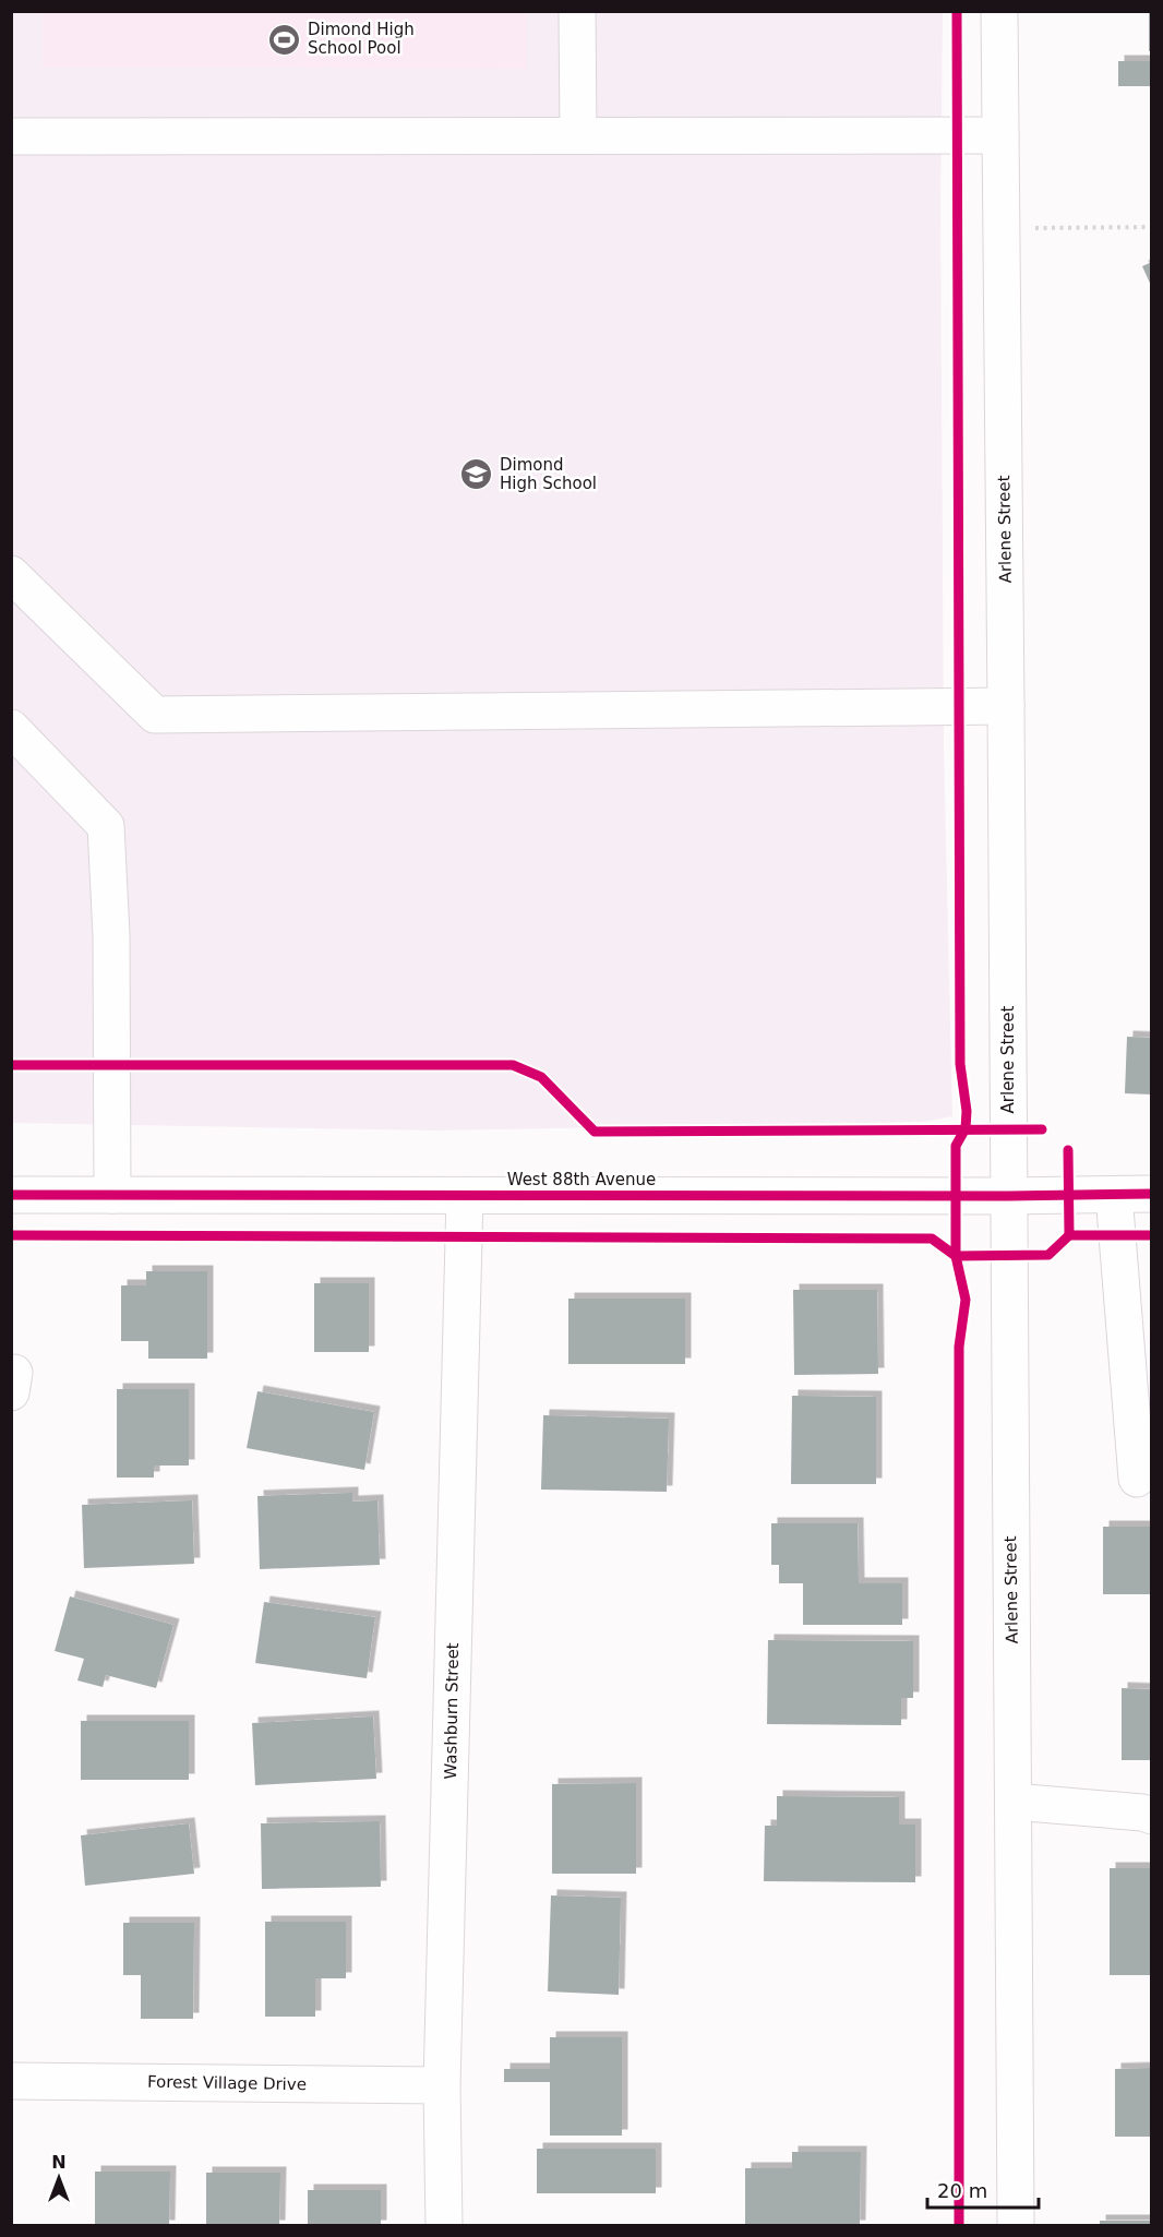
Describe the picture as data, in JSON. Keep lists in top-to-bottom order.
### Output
{
  "streets": {
    "street": [
      "Arlene Street",
      "West 88th Avenue",
      "Washburn Street",
      "Forest Village Drive"
    ]
  },
  "crossings": [
    ["Arlene Street", "West 88th Avenue"],
    ["West 88th Avenue", "Washburn Street"],
    ["Washburn Street", "Forest Village Drive"]
  ],
  "places": {
    "sports": ["Dimond High School Pool"],
    "school or university": ["Dimond High School"]
  },
  "scale_bar": "20 m",
  "north": "top"
}
